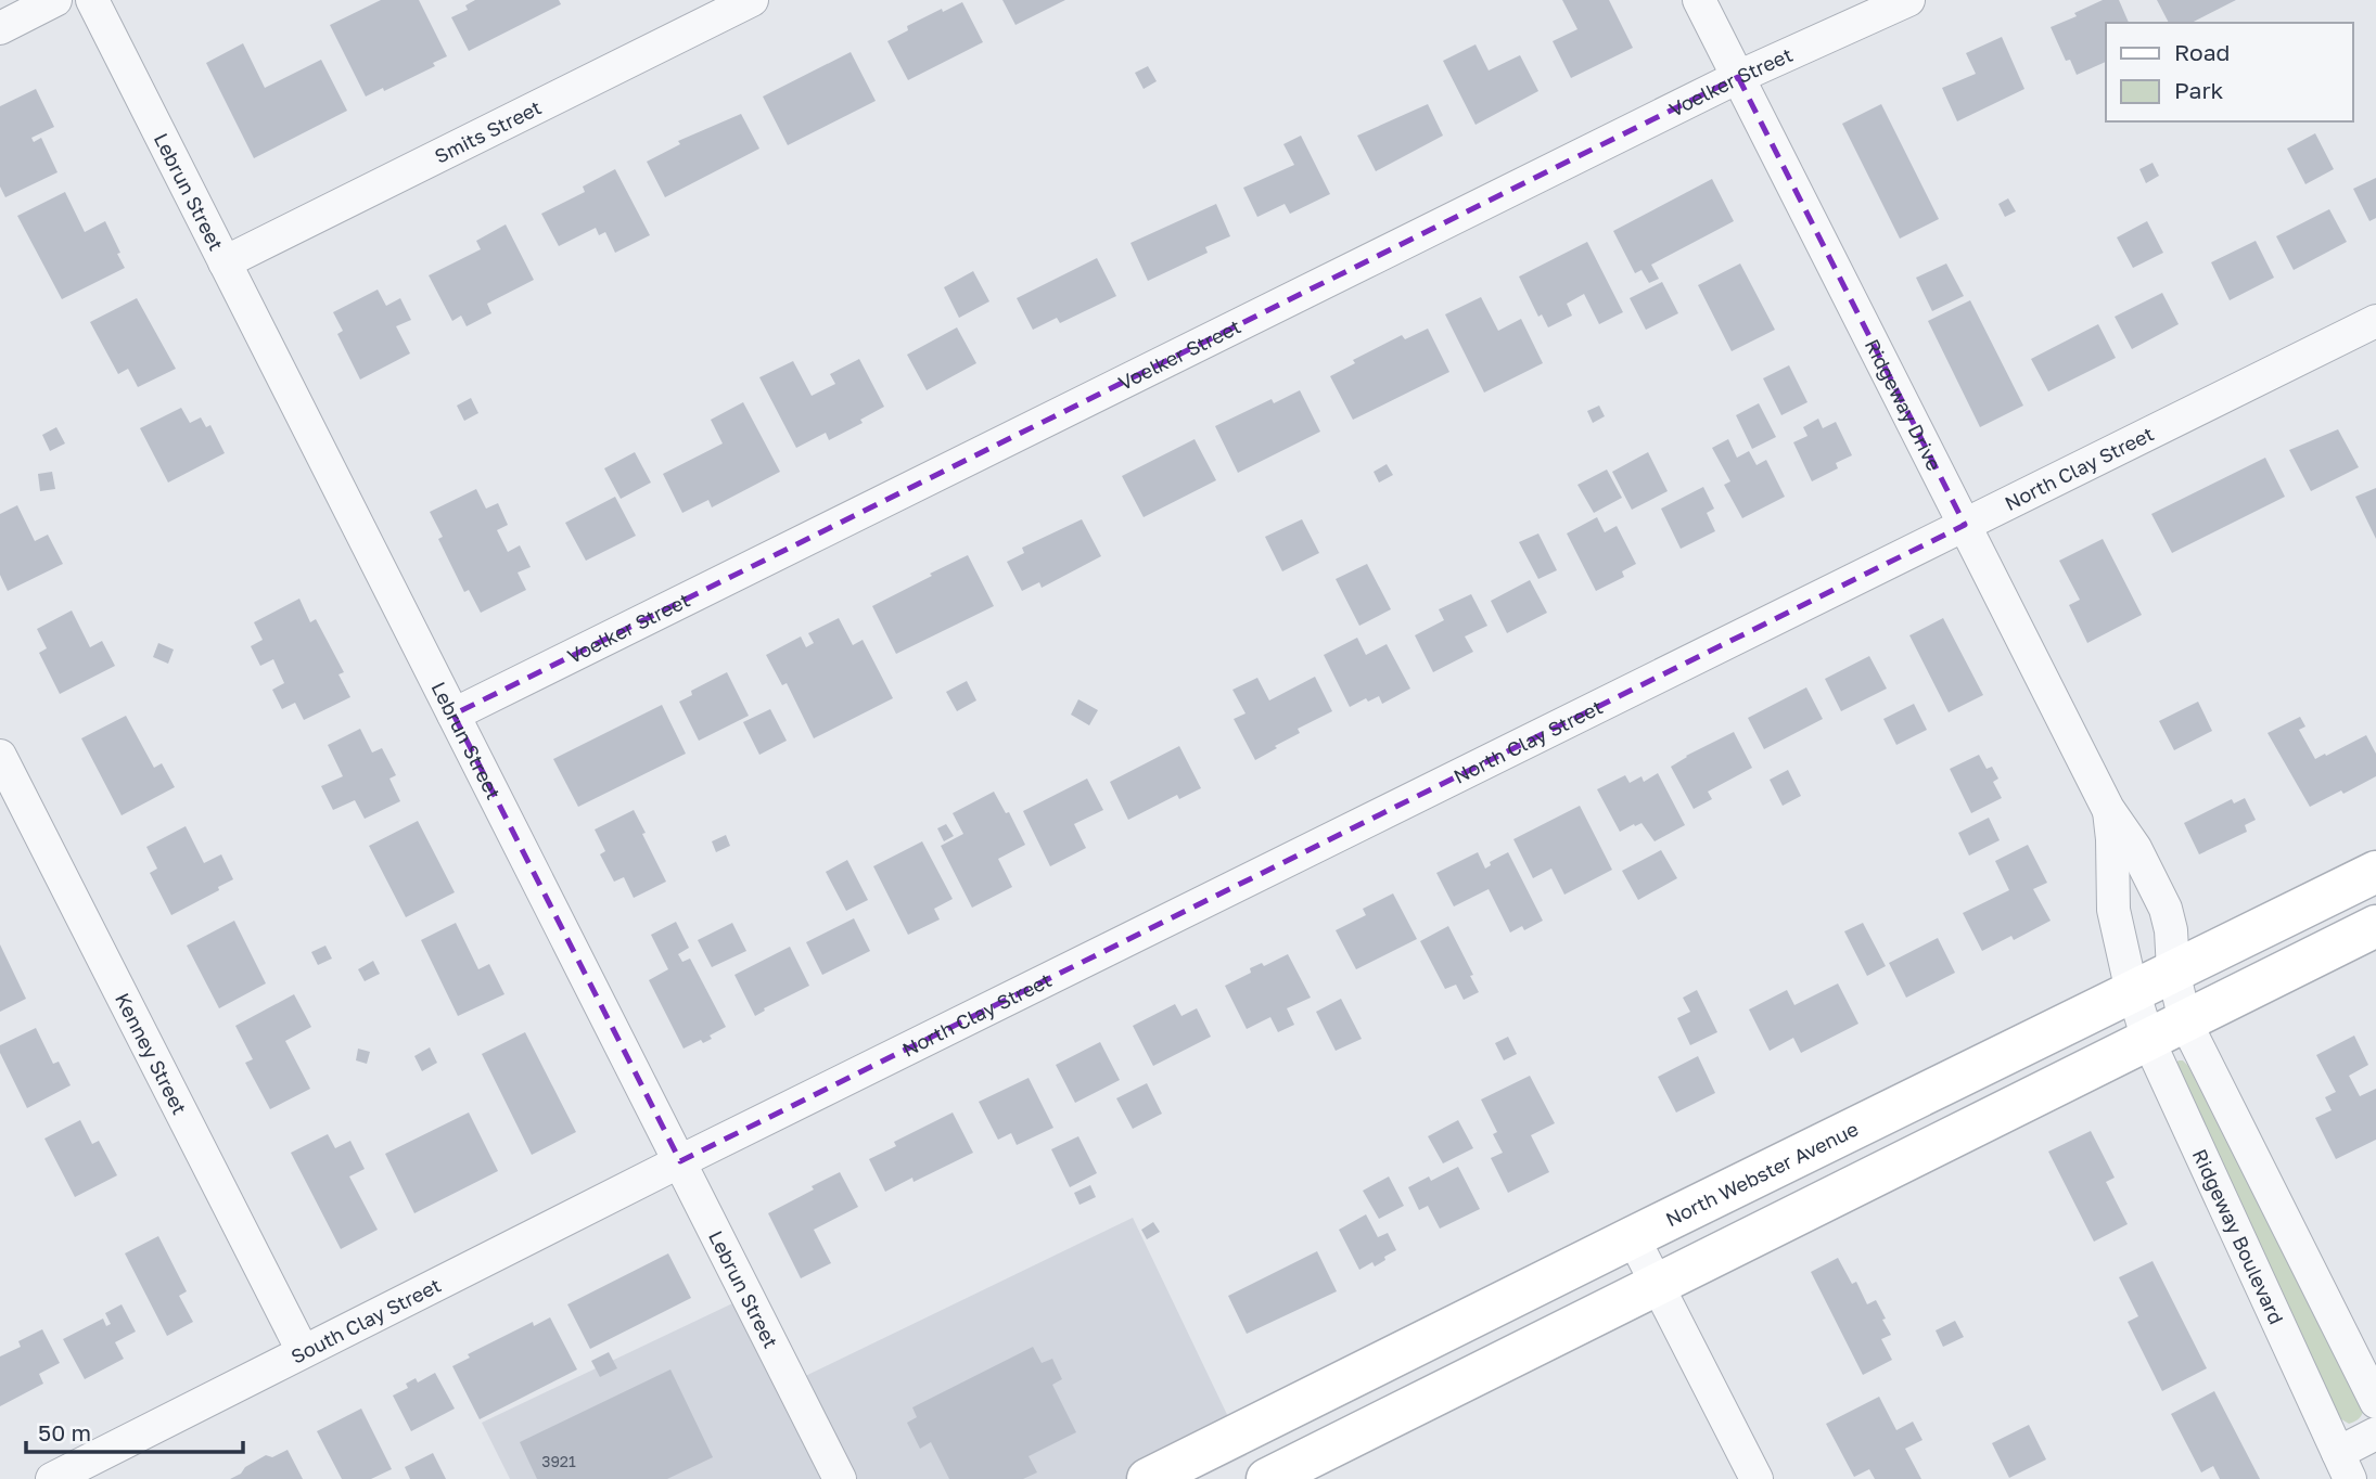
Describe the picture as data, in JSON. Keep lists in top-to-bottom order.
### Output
{
  "streets": {
    "main road": ["North Webster Avenue"],
    "street": [
      "Voelker Street",
      "Smits Street",
      "Lebrun Street",
      "Ridgeway Drive",
      "North Clay Street",
      "Kenney Street",
      "Ridgeway Boulevard",
      "South Clay Street"
    ]
  },
  "crossings": [
    ["Voelker Street", "Lebrun Street"],
    ["Voelker Street", "Ridgeway Drive"],
    ["Smits Street", "Lebrun Street"],
    ["Lebrun Street", "North Clay Street"],
    ["Lebrun Street", "South Clay Street"],
    ["Ridgeway Drive", "North Clay Street"],
    ["Ridgeway Drive", "North Webster Avenue"],
    ["Ridgeway Drive", "Ridgeway Boulevard"],
    ["North Clay Street", "South Clay Street"],
    ["Kenney Street", "South Clay Street"],
    ["North Webster Avenue", "Ridgeway Boulevard"]
  ],
  "house_numbers": ["3921"],
  "legend": ["Road", "Park"],
  "scale_bar": "50 m"
}
